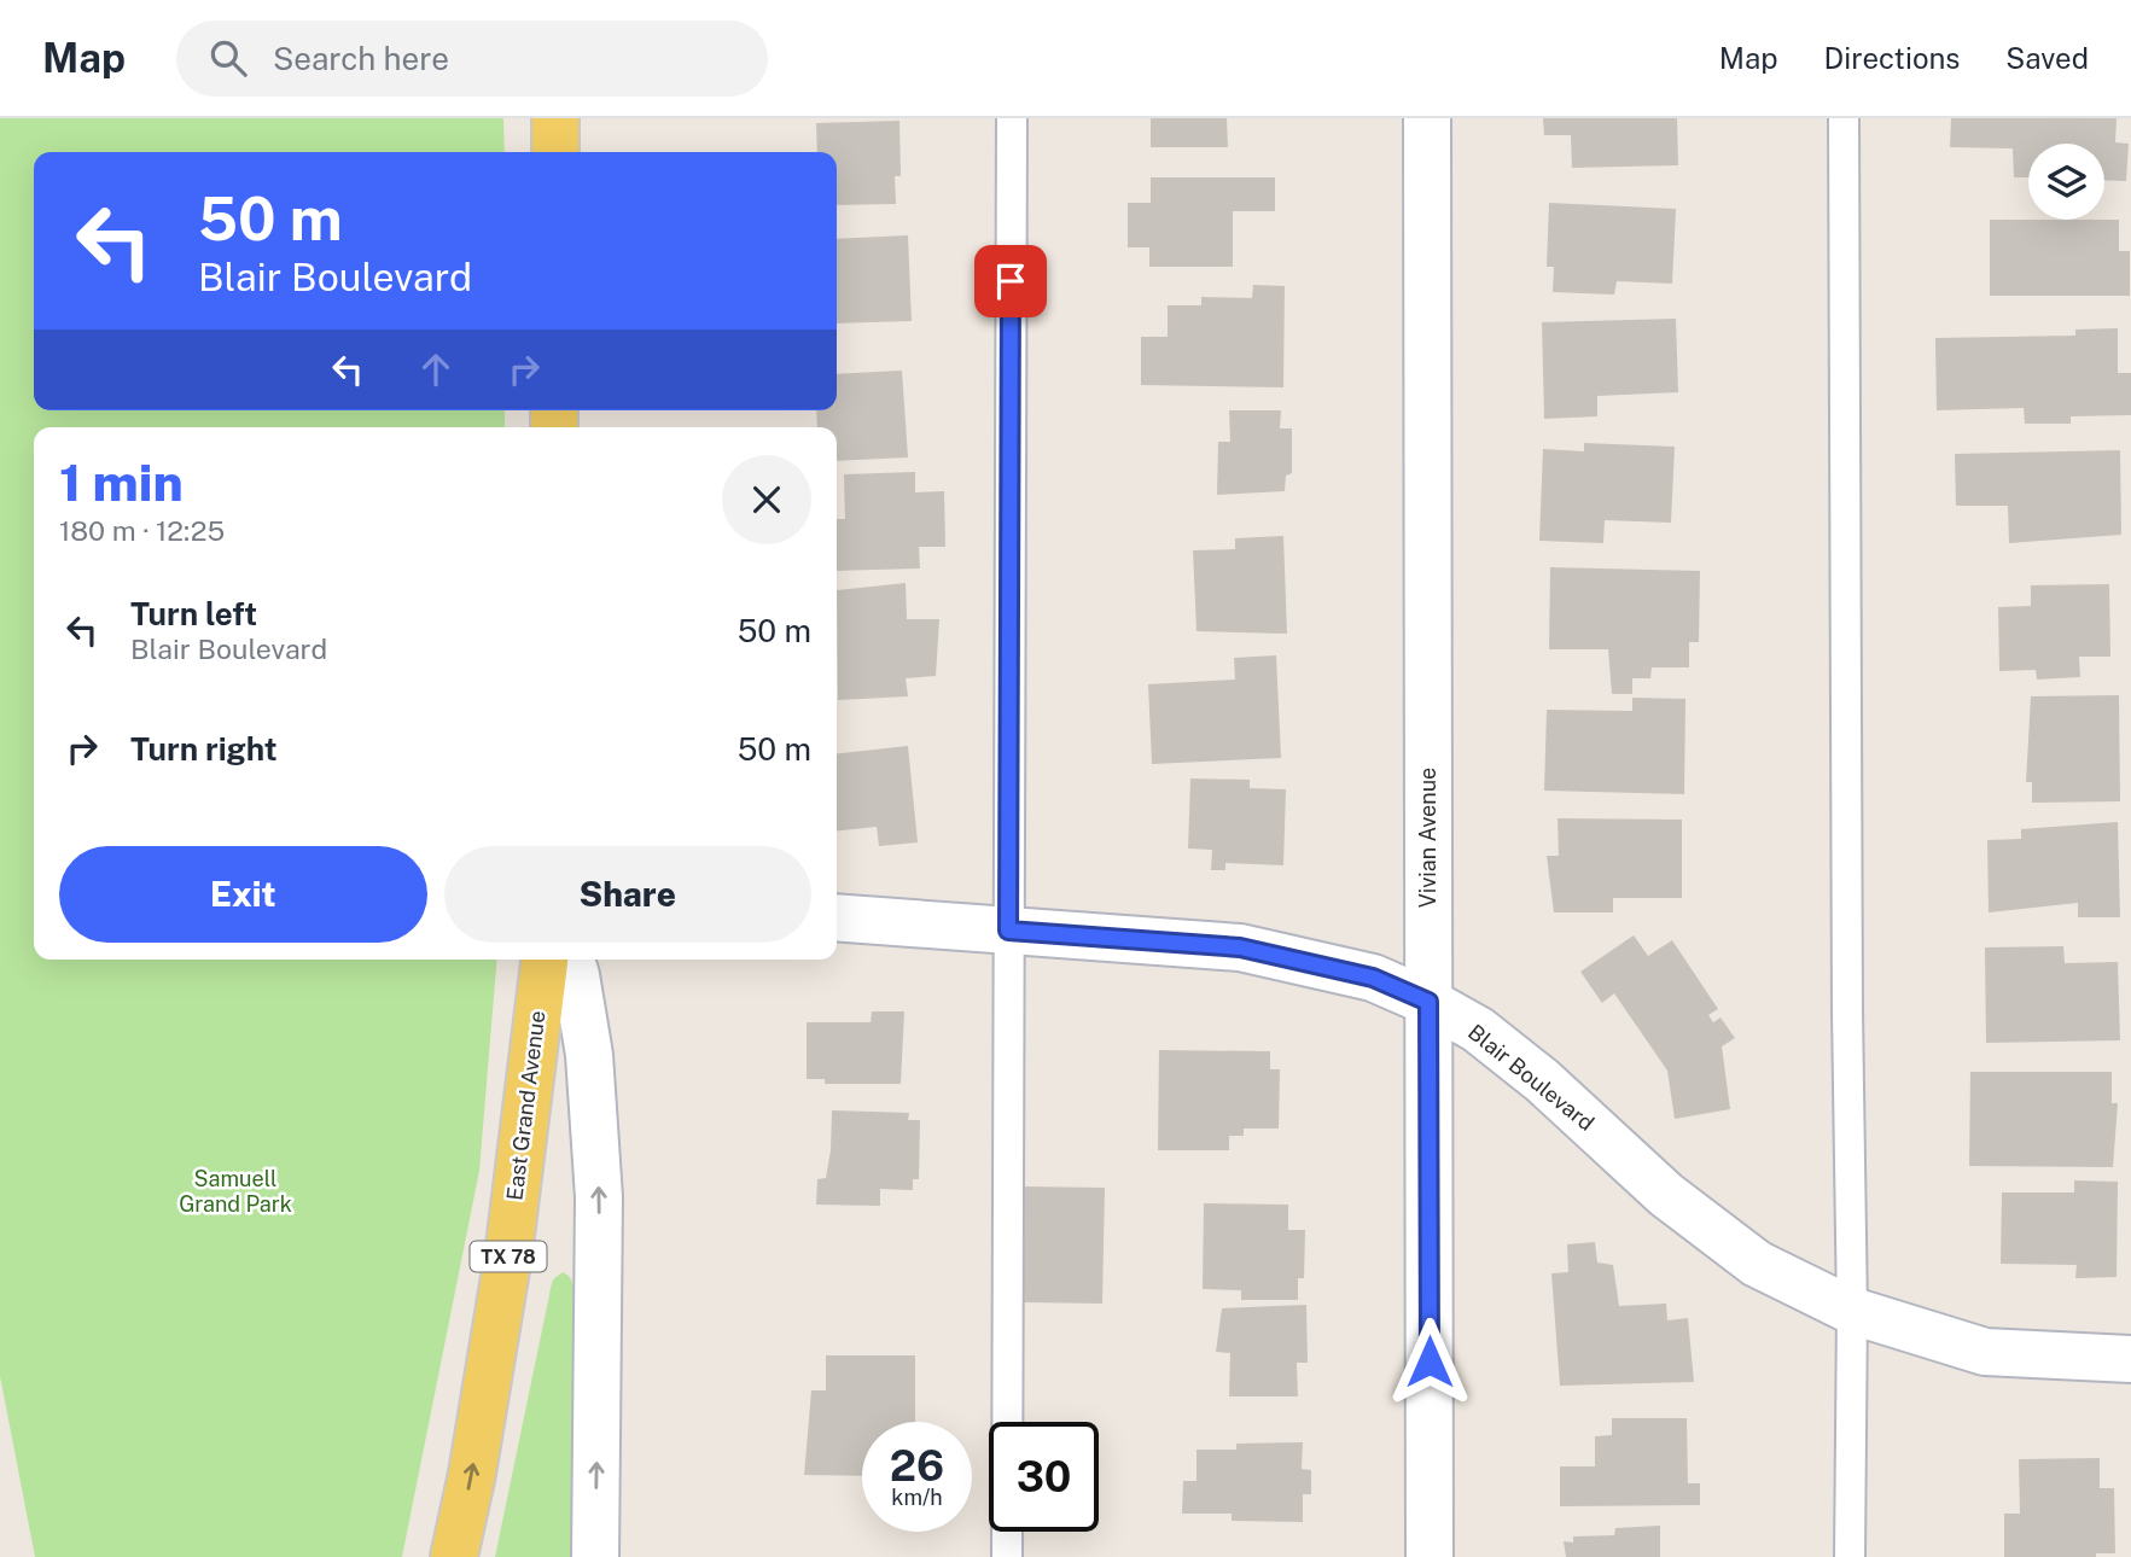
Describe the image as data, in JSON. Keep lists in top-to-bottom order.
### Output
{
  "streets": {
    "main road": ["East Grand Avenue", "TX 78"],
    "street": ["Vivian Avenue", "Blair Boulevard"]
  },
  "crossings": [
    ["Vivian Avenue", "Blair Boulevard"]
  ],
  "one_way": ["East Grand Avenue"],
  "parks": ["Samuell Grand Park"],
  "page": {
    "header": "Map",
    "search": "Search here",
    "nav": ["Map", "Directions", "Saved"],
    "turn": ["50 m", "Blair Boulevard"],
    "heading": ["1 min", "180 m · 12:25"],
    "list": [
      {
        "name": "Turn left",
        "note": "Blair Boulevard",
        "value": "50 m"
      },
      {
        "name": "Turn right",
        "value": "50 m"
      }
    ],
    "buttons": ["Exit", "Share"],
    "speed": "26 km/h",
    "limit": "30"
  }
}
